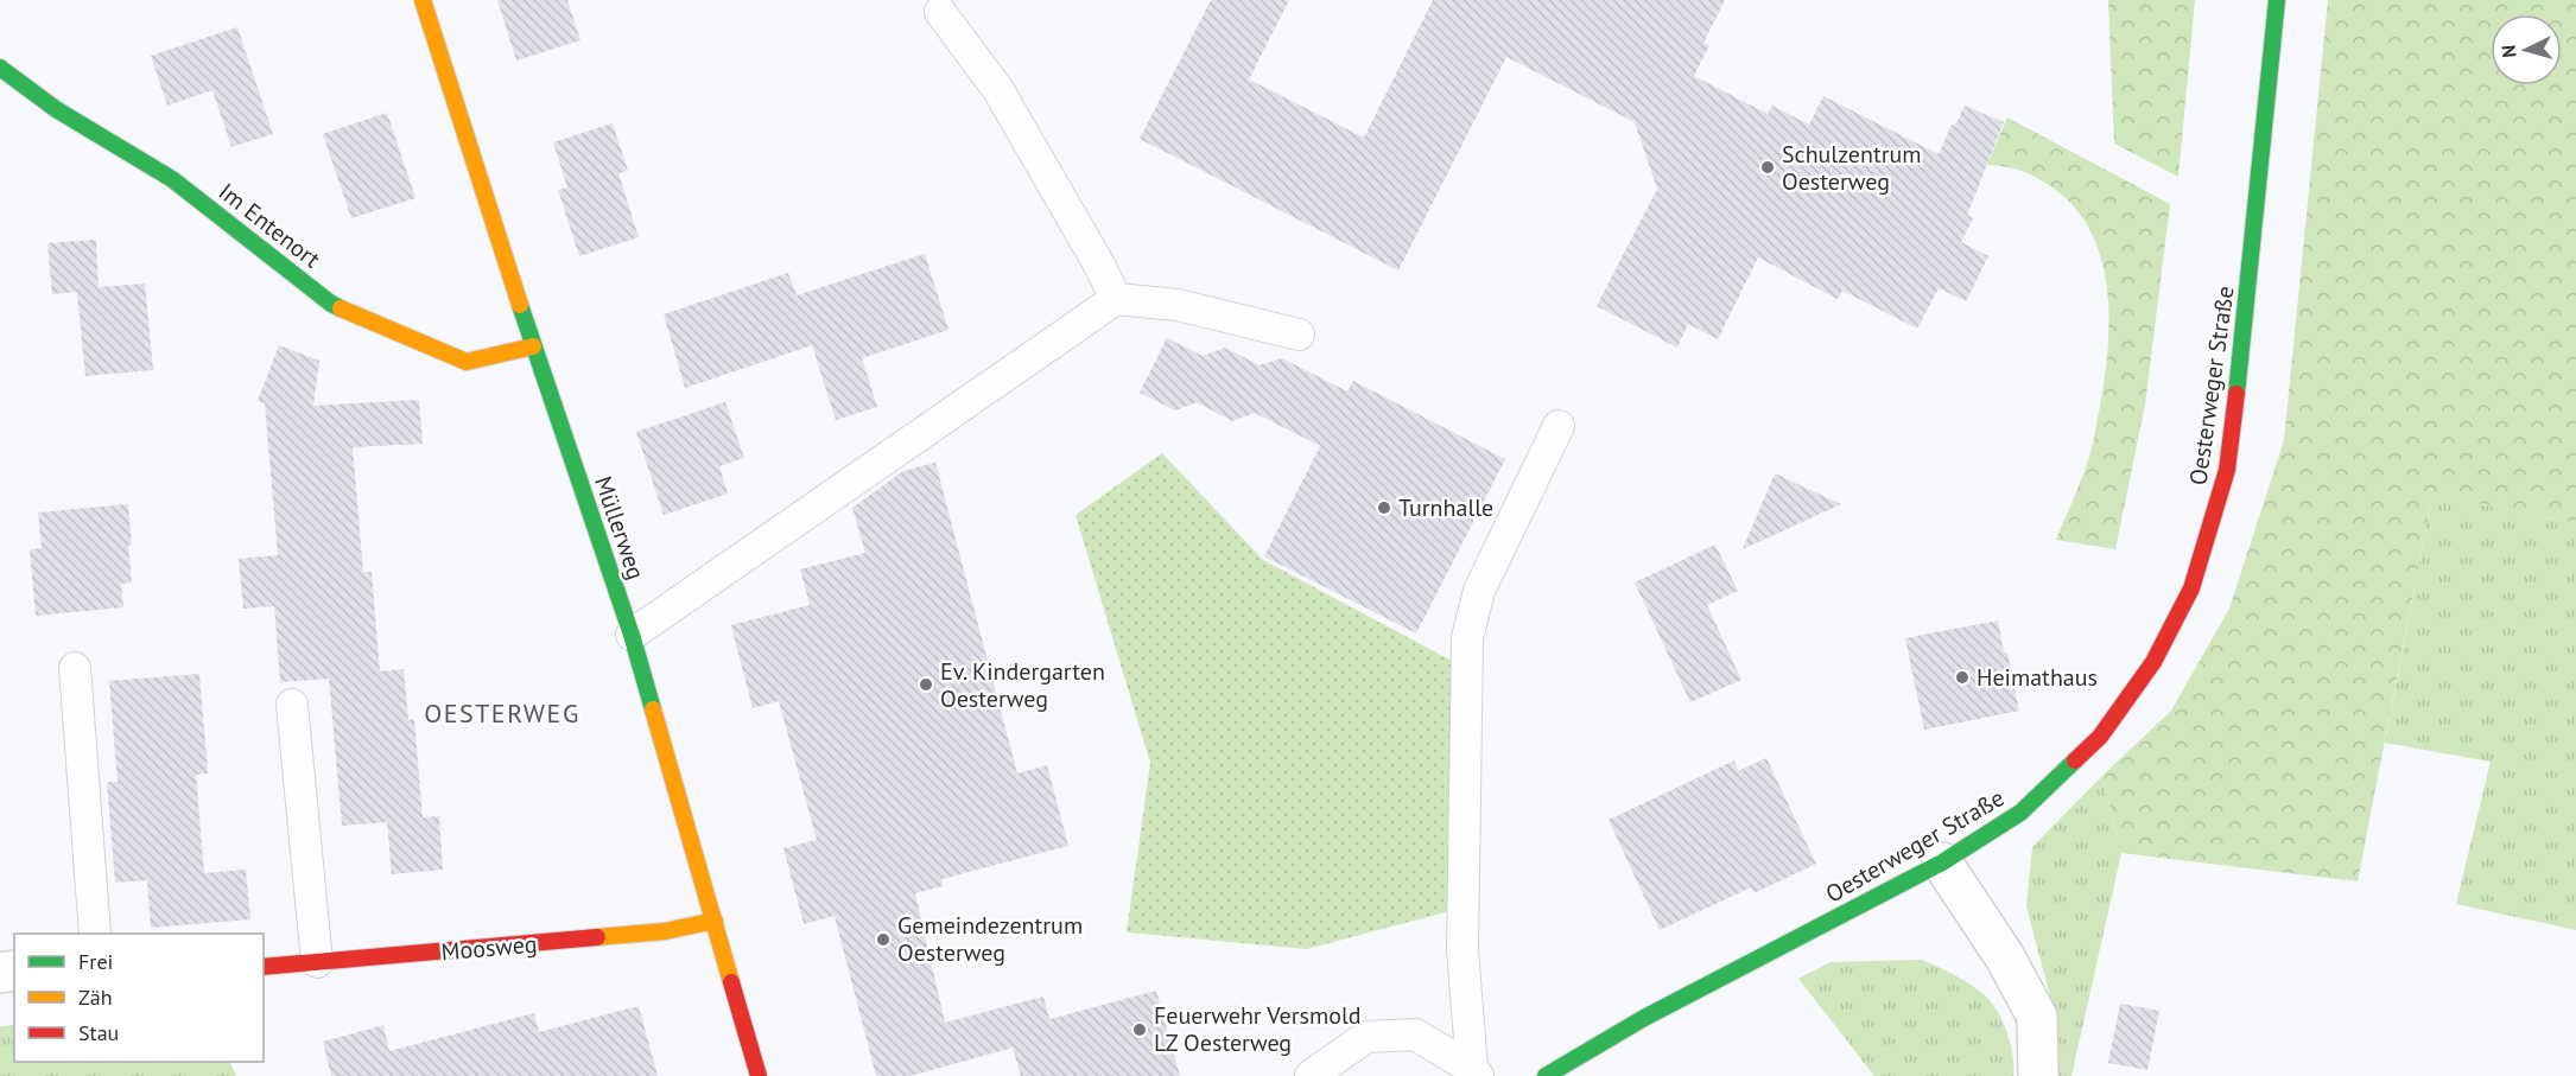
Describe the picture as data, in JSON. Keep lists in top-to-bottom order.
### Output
{
  "streets": {
    "street": [
      "Im Entenort",
      "Oesterweger Straße",
      "Müllerweg",
      "Moosweg"
    ]
  },
  "crossings": [
    ["Im Entenort", "Müllerweg"],
    ["Müllerweg", "Moosweg"]
  ],
  "districts": ["OESTERWEG"],
  "places": [
    "Schulzentrum Oesterweg",
    "Turnhalle",
    "Heimathaus",
    "Ev. Kindergarten Oesterweg",
    "Gemeindezentrum Oesterweg",
    "Feuerwehr Versmold LZ Oesterweg"
  ],
  "legend": ["Frei", "Zäh", "Stau"],
  "north": "left"
}
